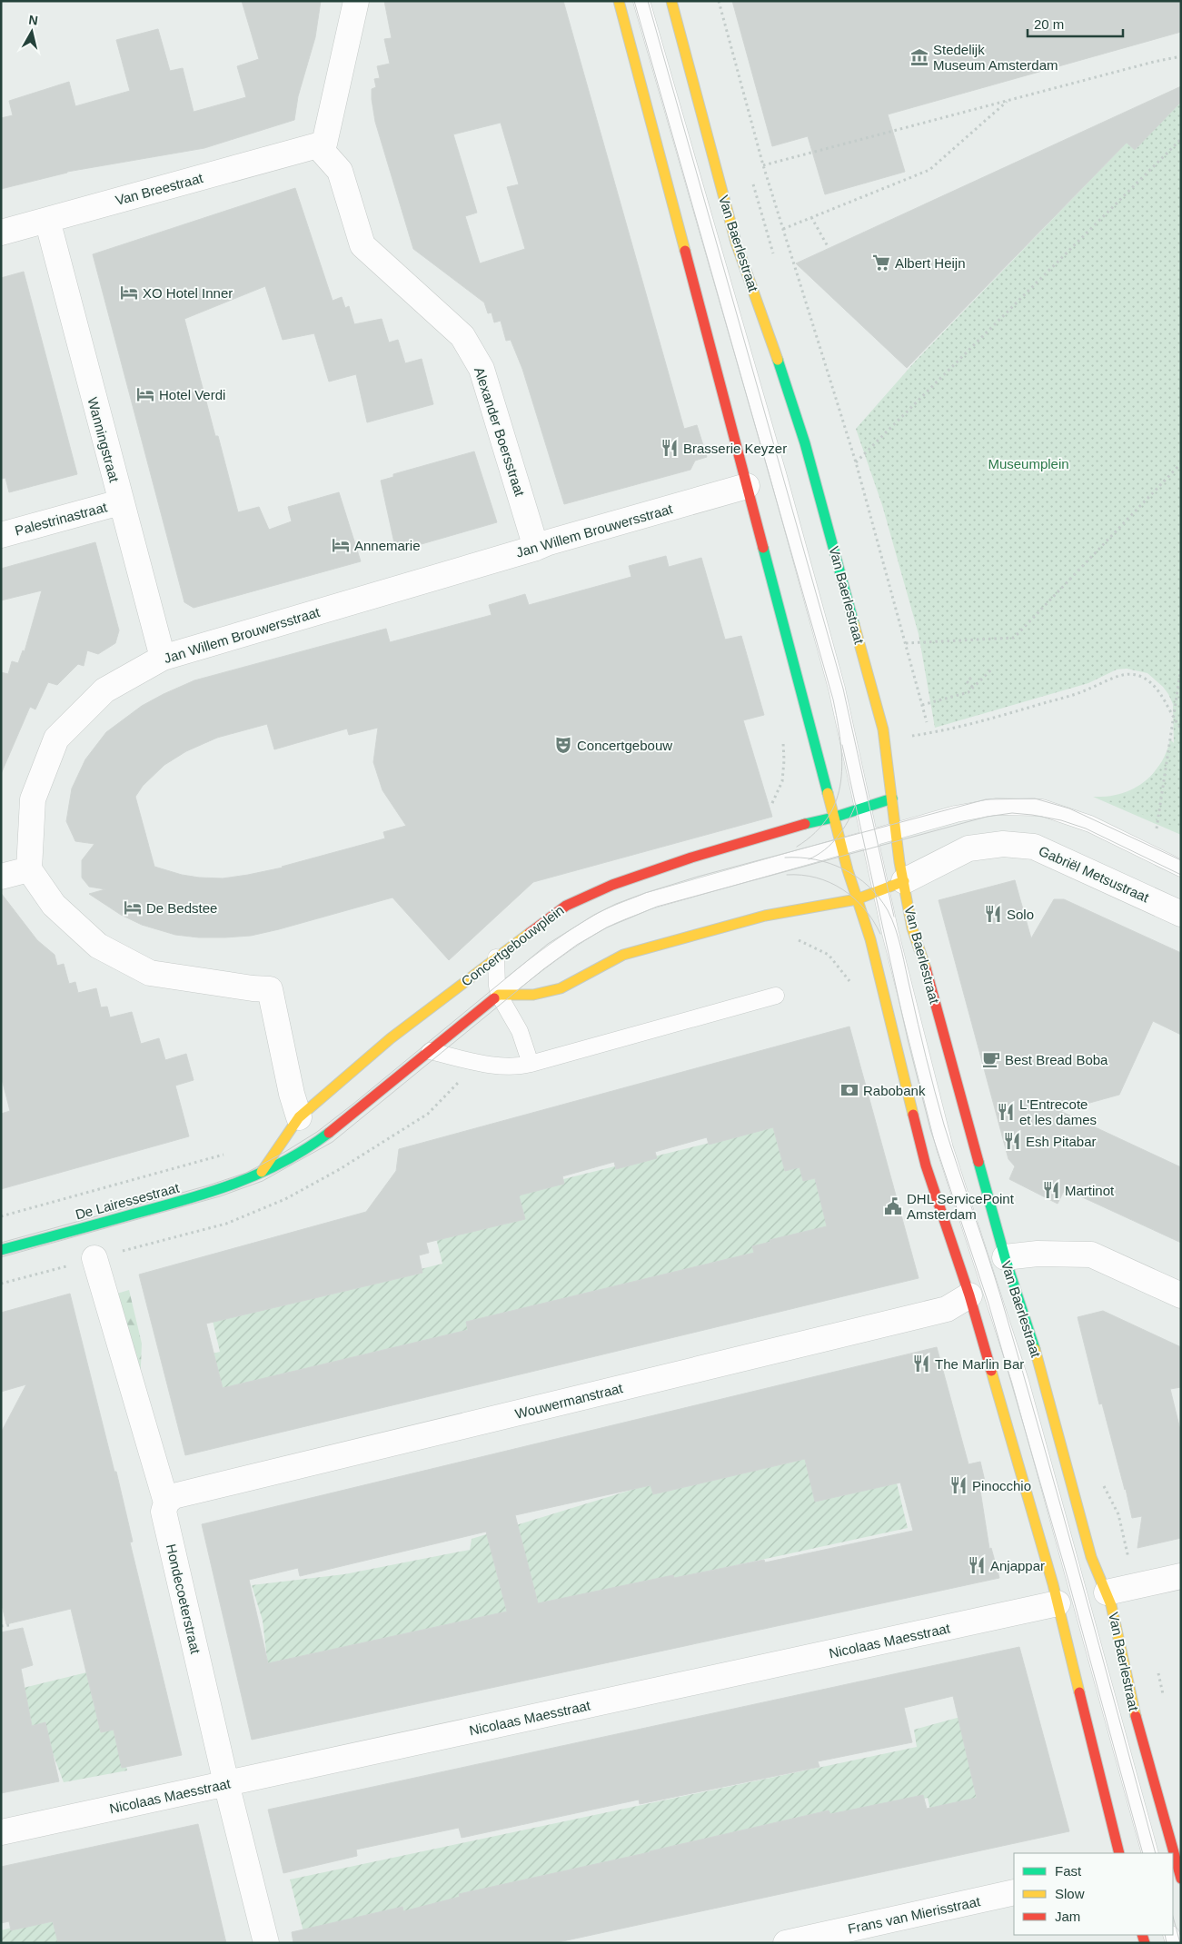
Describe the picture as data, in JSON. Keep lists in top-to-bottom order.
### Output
{
  "streets": {
    "street": [
      "Van Breestraat",
      "Van Baerlestraat",
      "Alexander Boersstraat",
      "Wanningstraat",
      "Palestrinastraat",
      "Jan Willem Brouwersstraat",
      "Gabriël Metsustraat",
      "Concertgebouwplein",
      "De Lairessestraat",
      "Wouwermanstraat",
      "Hondecoeterstraat",
      "Nicolaas Maesstraat",
      "Frans van Mierisstraat"
    ]
  },
  "crossings": [
    ["Van Breestraat", "Alexander Boersstraat"],
    ["Van Breestraat", "Wanningstraat"],
    ["Van Baerlestraat", "Gabriël Metsustraat"],
    ["Van Baerlestraat", "Concertgebouwplein"],
    ["Alexander Boersstraat", "Jan Willem Brouwersstraat"],
    ["Wanningstraat", "Palestrinastraat"],
    ["Wanningstraat", "Jan Willem Brouwersstraat"],
    ["Concertgebouwplein", "De Lairessestraat"],
    ["Wouwermanstraat", "Hondecoeterstraat"],
    ["Hondecoeterstraat", "Nicolaas Maesstraat"]
  ],
  "parks": ["Museumplein"],
  "places": {
    "museum": ["Stedelijk Museum Amsterdam"],
    "supermarket": ["Albert Heijn"],
    "hotel": [
      "XO Hotel Inner",
      "Hotel Verdi",
      "Annemarie",
      "De Bedstee"
    ],
    "restaurant": [
      "Brasserie Keyzer",
      "Solo",
      "L'Entrecote et les dames",
      "Esh Pitabar",
      "Martinot",
      "The Marlin Bar",
      "Pinocchio",
      "Anjappar"
    ],
    "theatre": ["Concertgebouw"],
    "cafe": ["Best Bread Boba"],
    "bank": ["Rabobank"],
    "public building": ["DHL ServicePoint Amsterdam"]
  },
  "legend": ["Fast", "Slow", "Jam"],
  "scale_bar": "20 m",
  "north": "top"
}
